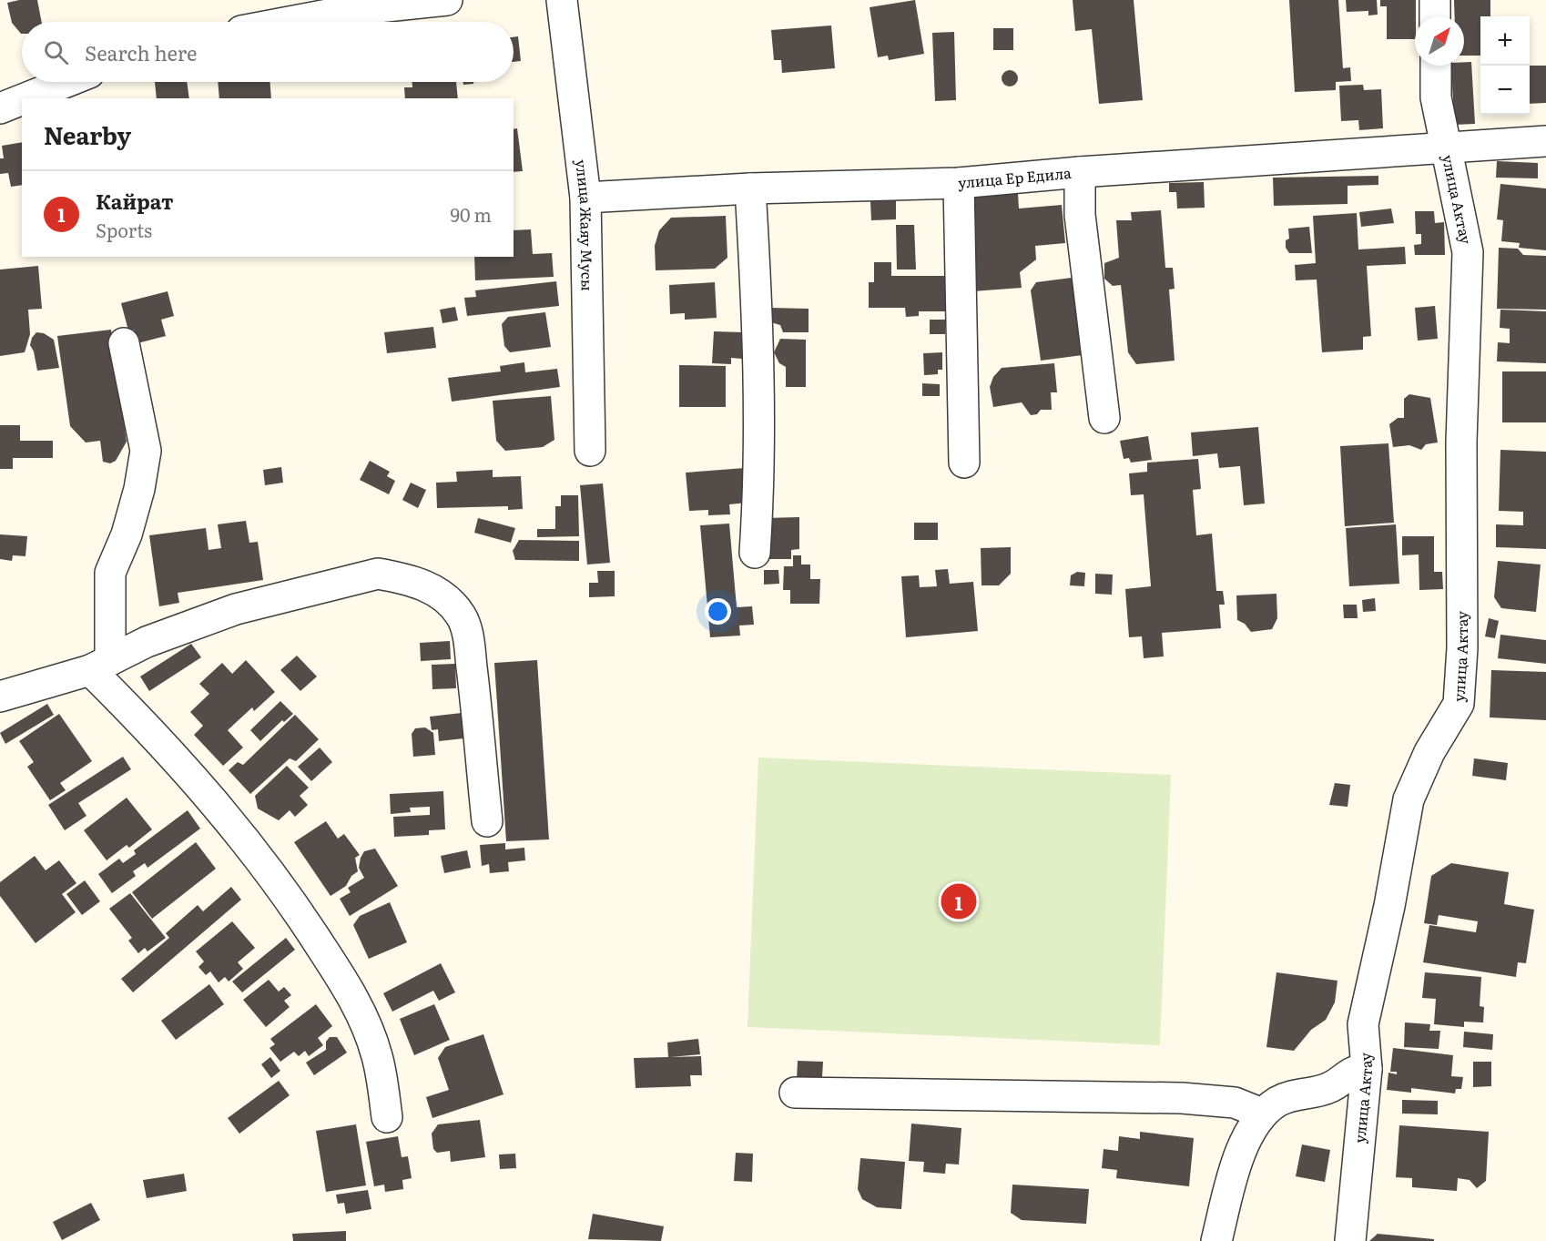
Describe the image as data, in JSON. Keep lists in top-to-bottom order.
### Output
{
  "streets": {
    "street": ["улица Ер Едила", "улица Актау", "улица Жаяу Мусы"]
  },
  "crossings": [
    ["улица Ер Едила", "улица Актау"],
    ["улица Ер Едила", "улица Жаяу Мусы"]
  ],
  "north": "top right",
  "page": {
    "map_buttons": ["+", "−"],
    "search": "Search here",
    "heading": "Nearby",
    "list": [
      {
        "mark": "1",
        "name": "Кайрат",
        "note": "Sports",
        "value": "90 m"
      }
    ],
    "pins": "1"
  }
}
